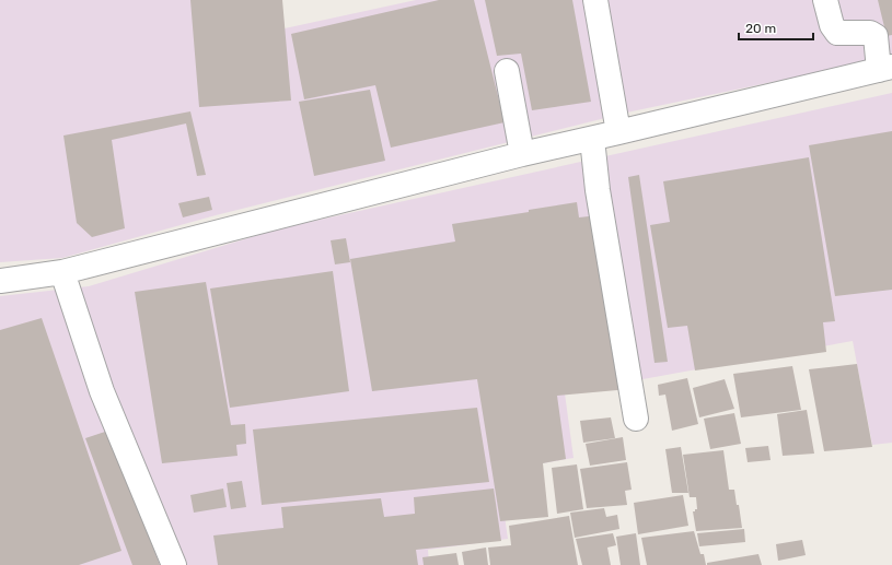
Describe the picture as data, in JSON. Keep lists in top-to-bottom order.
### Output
{
  "scale_bar": "20 m"
}
